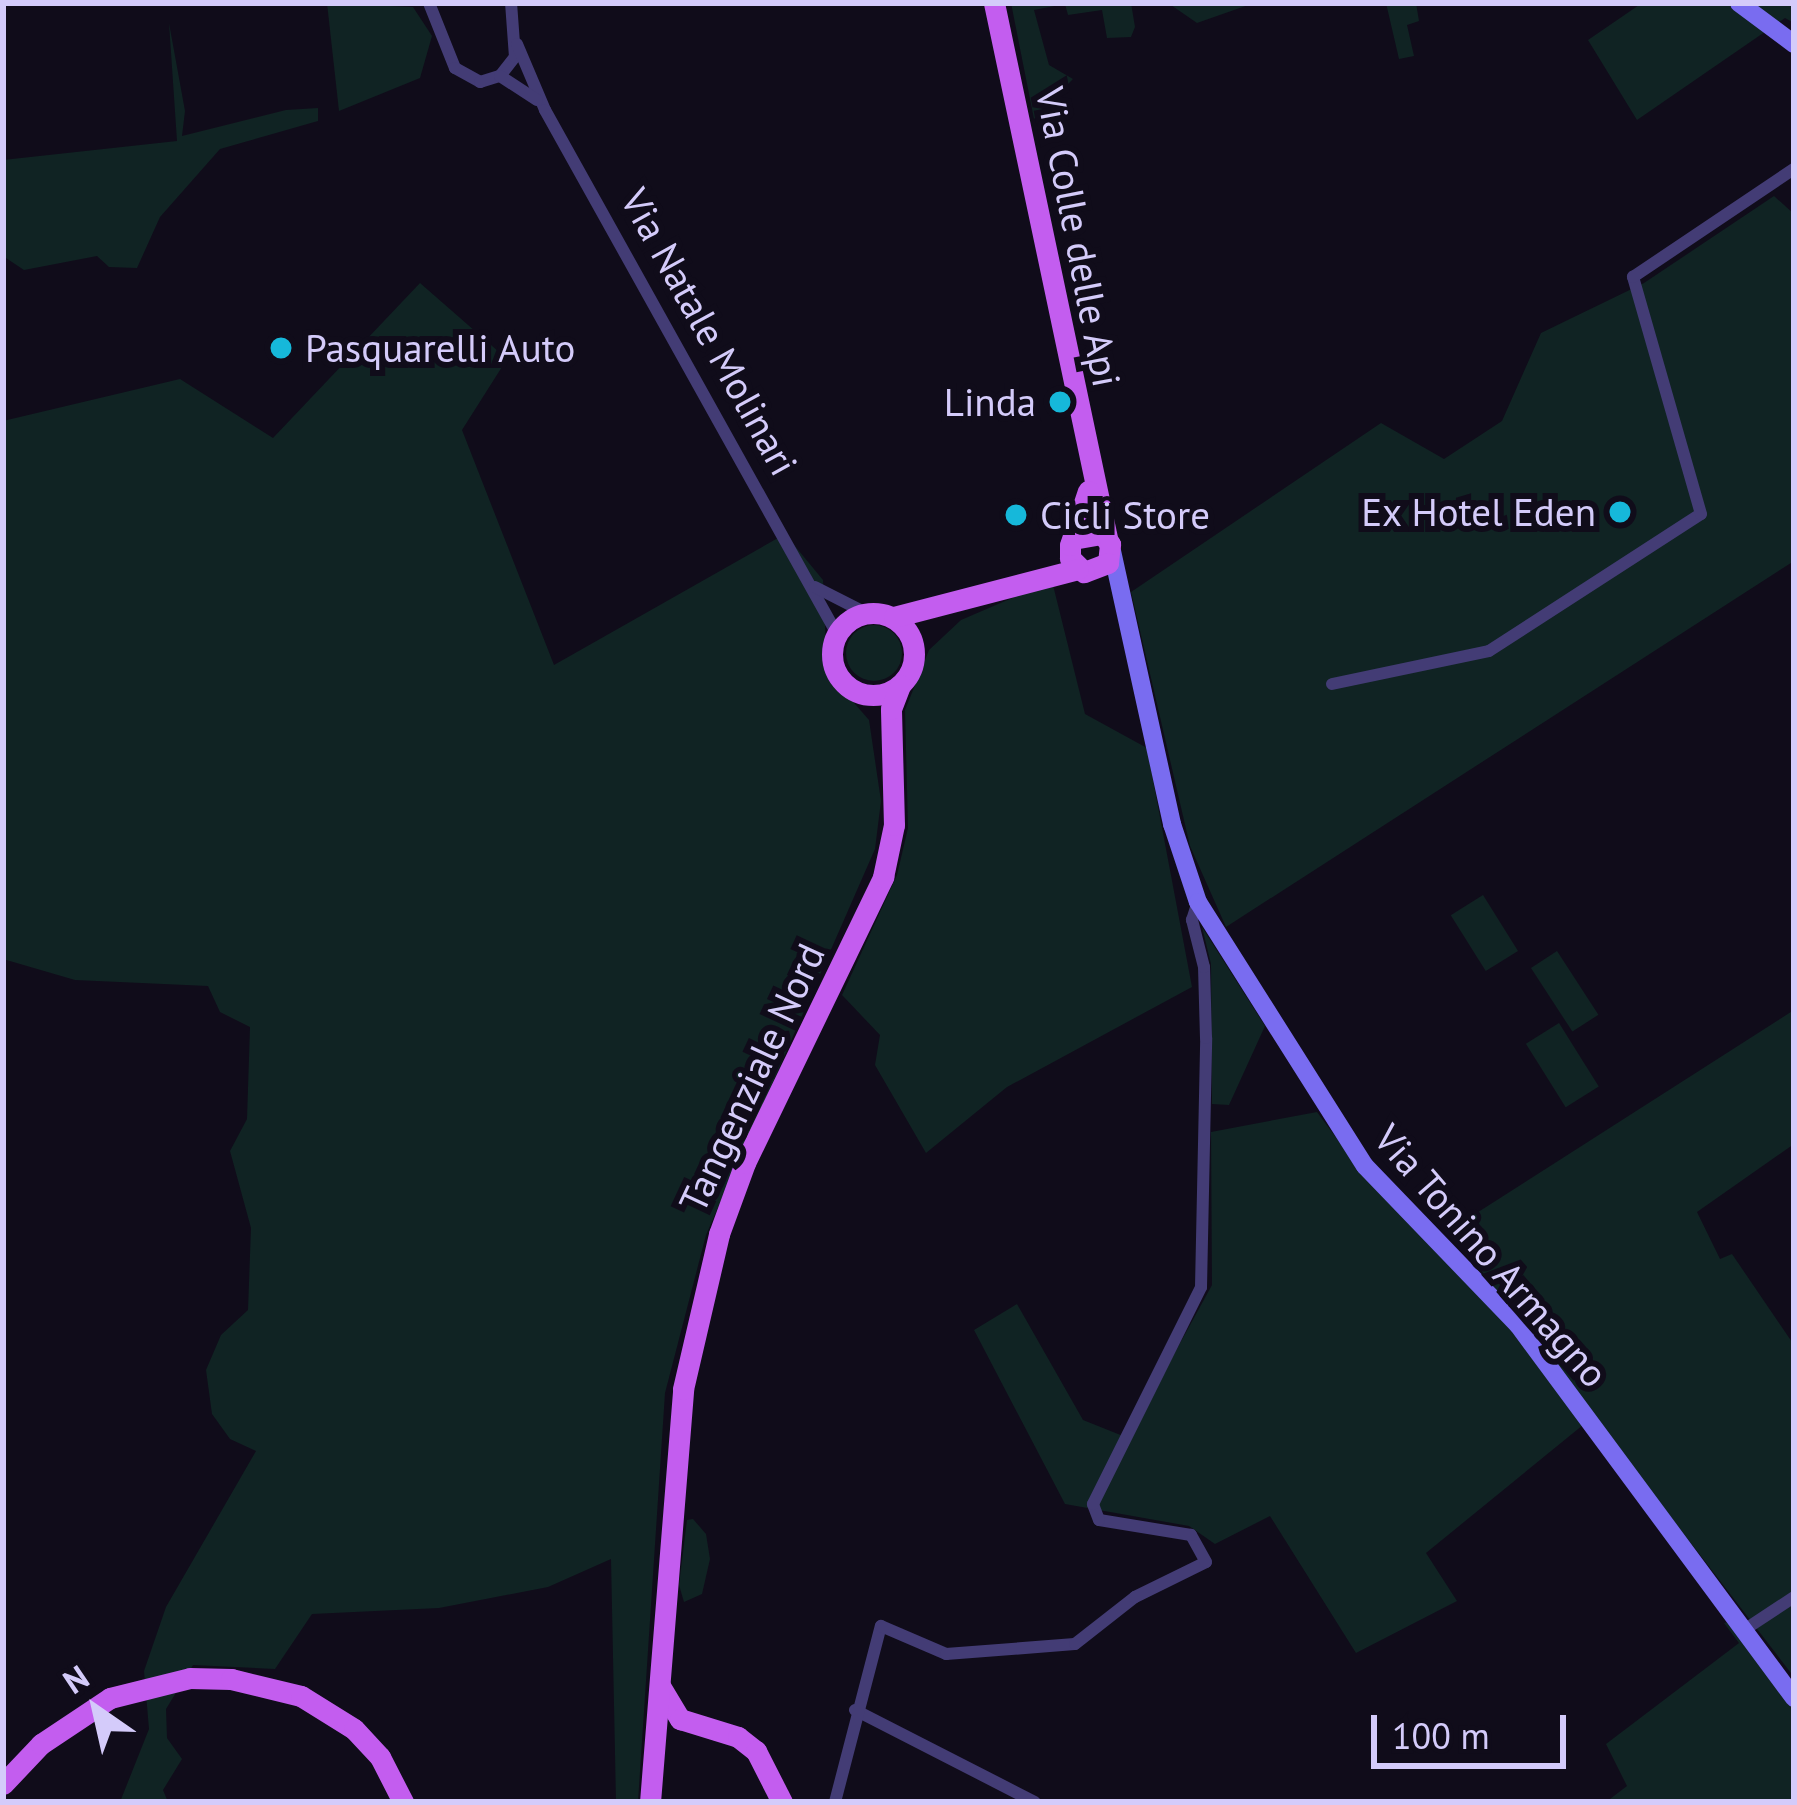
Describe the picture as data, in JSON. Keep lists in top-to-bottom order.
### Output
{
  "streets": {
    "main road": ["Via Colle delle Api", "Tangenziale Nord"],
    "street": ["Via Natale Molinari", "Via Tonino Armagno"]
  },
  "crossings": [
    ["Via Colle delle Api", "Via Tonino Armagno"],
    ["Via Natale Molinari", "Tangenziale Nord"]
  ],
  "places": [
    "Pasquarelli Auto",
    "Linda",
    "Ex Hotel Eden",
    "Cicli Store"
  ],
  "scale_bar": "100 m",
  "north": "top left"
}
